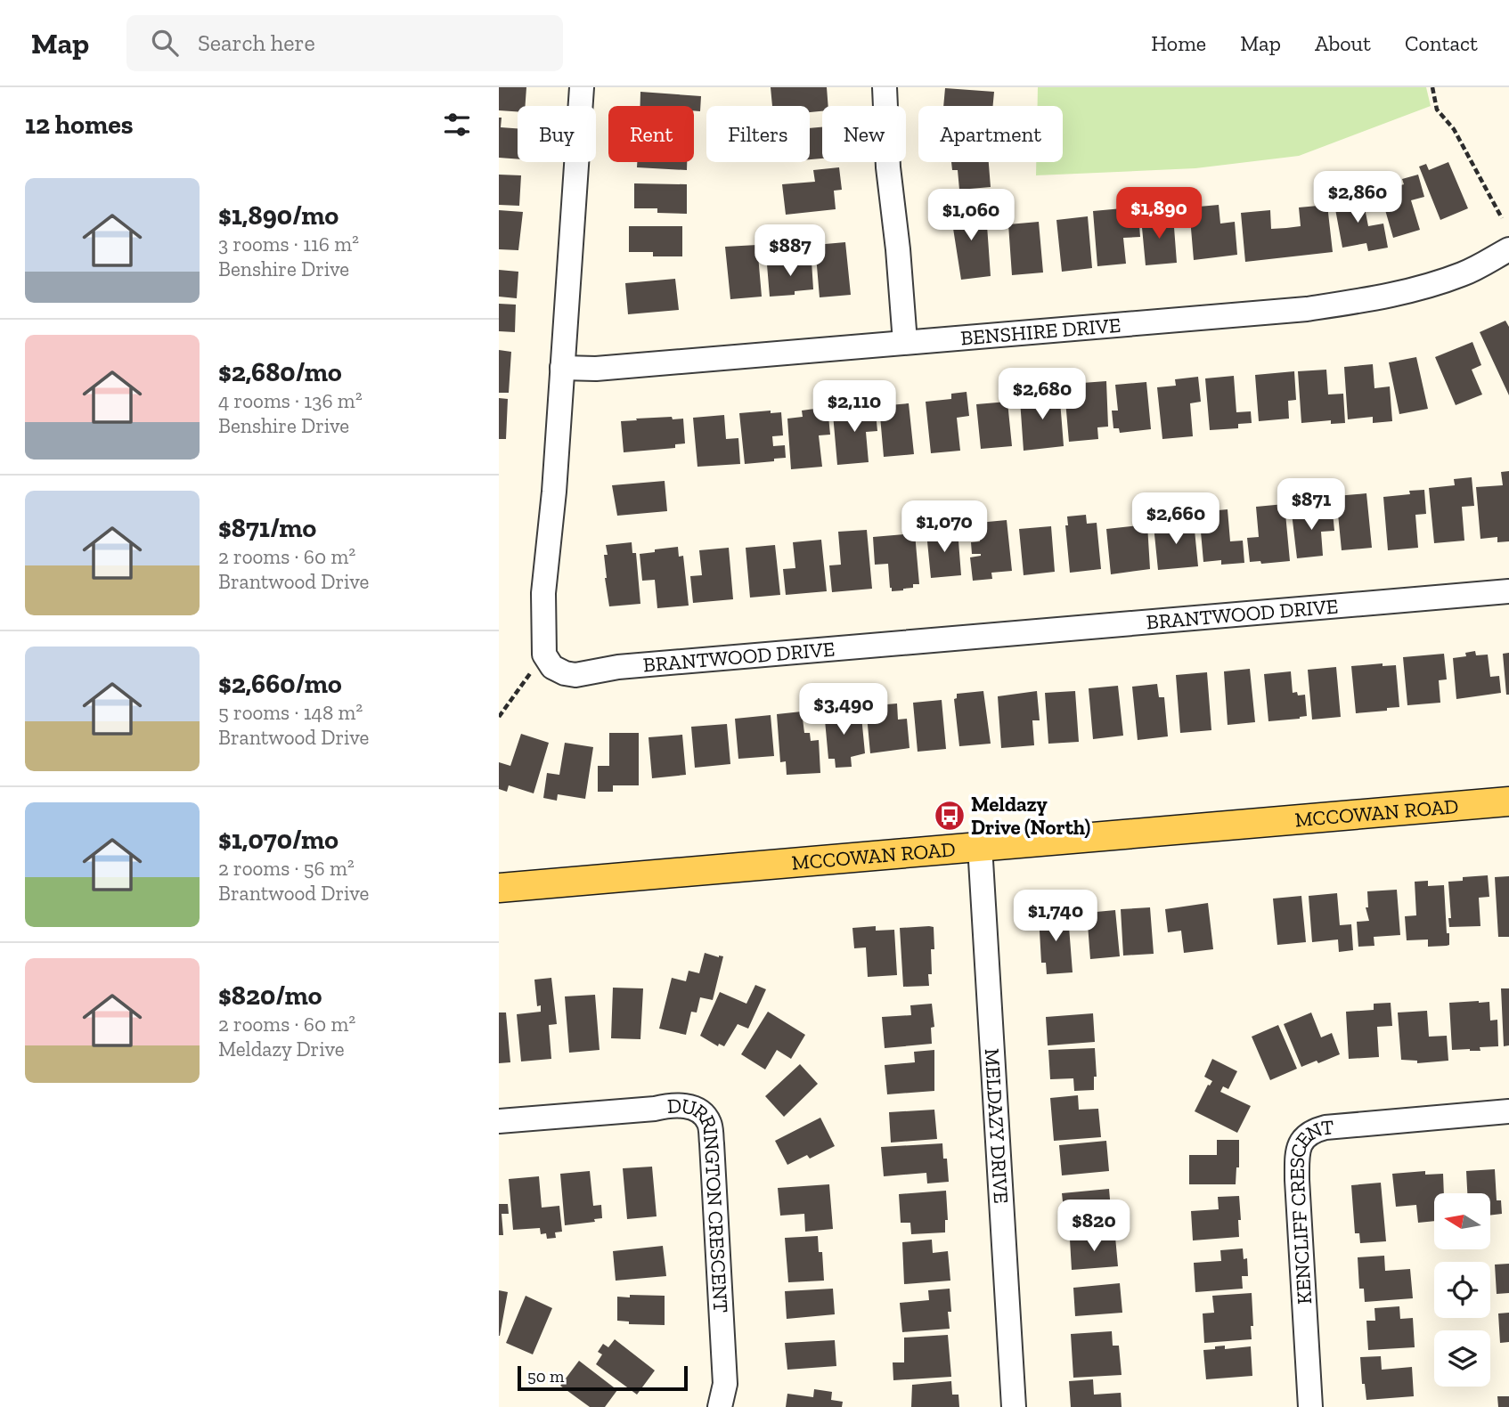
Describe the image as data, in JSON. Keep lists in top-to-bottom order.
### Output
{
  "streets": {
    "main road": ["MCCOWAN ROAD"],
    "street": [
      "BENSHIRE DRIVE",
      "BRANTWOOD DRIVE",
      "MELDAZY DRIVE",
      "DURRINGTON CRESCENT",
      "KENCLIFF CRESCENT"
    ]
  },
  "crossings": [
    ["MCCOWAN ROAD", "MELDAZY DRIVE"]
  ],
  "places": {
    "bus stop": ["Meldazy Drive (North)"]
  },
  "scale_bar": "50 m",
  "north": "left",
  "page": {
    "header": "Map",
    "search": "Search here",
    "nav": [
      "Home",
      "Map",
      "About",
      "Contact"
    ],
    "heading": "12 homes",
    "chip": [
      "Buy",
      "Rent",
      "Filters",
      "New",
      "Apartment"
    ],
    "list": [
      {
        "name": "$1,890/mo",
        "note": "3 rooms · 116 m² · Benshire Drive"
      },
      {
        "name": "$2,680/mo",
        "note": "4 rooms · 136 m² · Benshire Drive"
      },
      {
        "name": "$871/mo",
        "note": "2 rooms · 60 m² · Brantwood Drive"
      },
      {
        "name": "$2,660/mo",
        "note": "5 rooms · 148 m² · Brantwood Drive"
      },
      {
        "name": "$1,070/mo",
        "note": "2 rooms · 56 m² · Brantwood Drive"
      },
      {
        "name": "$820/mo",
        "note": "2 rooms · 60 m² · Meldazy Drive"
      }
    ],
    "price": [
      "$2,860",
      "$1,890",
      "$1,060",
      "$887",
      "$2,680",
      "$2,110",
      "$871",
      "$2,660",
      "$1,070",
      "$3,490",
      "$1,740",
      "$820"
    ],
    "scale": "50 m"
  }
}
